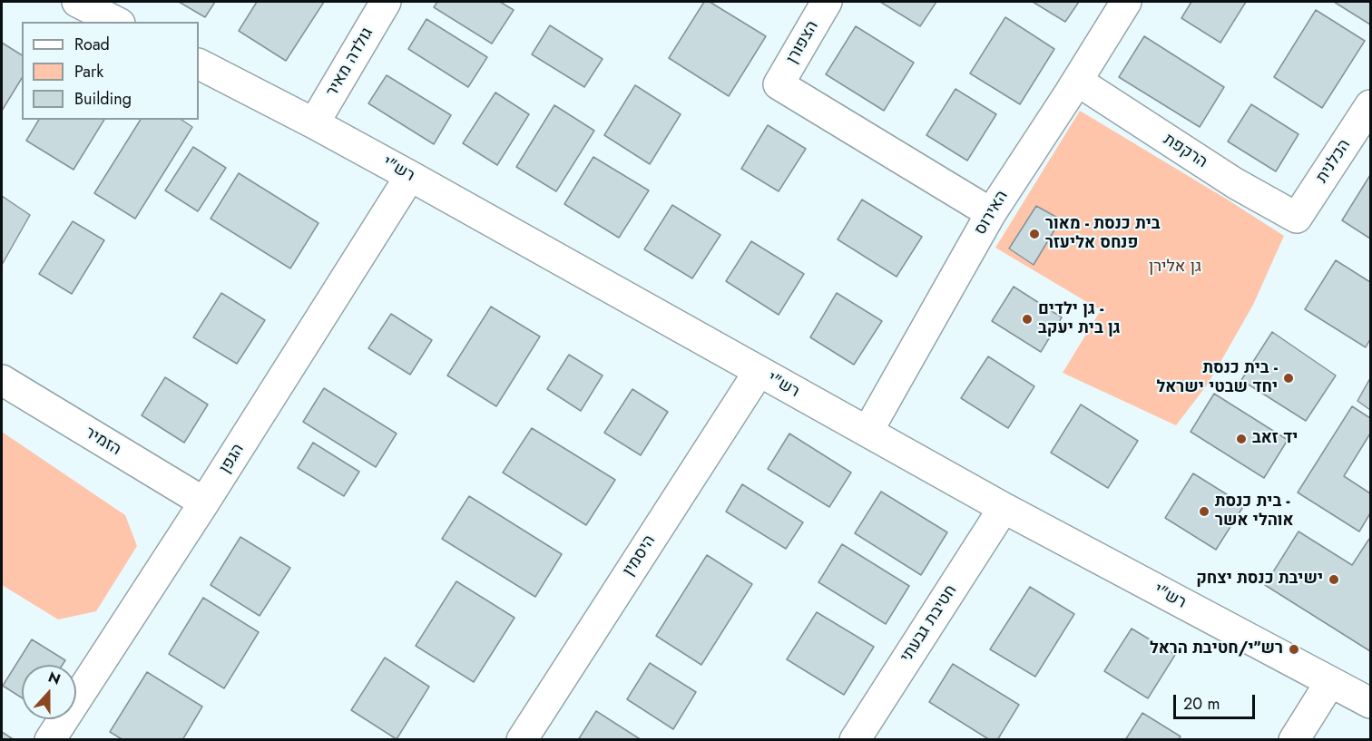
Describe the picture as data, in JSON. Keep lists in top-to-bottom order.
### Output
{
  "streets": {
    "street": [
      "הצפורן",
      "גולדה מאיר",
      "הרקפת",
      "הכלנית",
      "רש\"י",
      "האירוס",
      "הזמיר",
      "הגפן",
      "היסמין",
      "חטיבת גבעתי"
    ]
  },
  "crossings": [
    ["הצפורן", "האירוס"],
    ["גולדה מאיר", "רש\"י"],
    ["הרקפת", "הכלנית"],
    ["הרקפת", "האירוס"],
    ["רש\"י", "האירוס"],
    ["רש\"י", "הגפן"],
    ["רש\"י", "היסמין"],
    ["רש\"י", "חטיבת גבעתי"],
    ["הזמיר", "הגפן"]
  ],
  "parks": ["גן אלירן"],
  "places": [
    "בית כנסת - מאור פנחס אליעזר",
    "גן ילדים - גן בית יעקב",
    "בית כנסת - יחד שבטי ישראל",
    "יד זאב",
    "בית כנסת - אוהלי אשר",
    "ישיבת כנסת יצחק",
    "רש״י/חטיבת הראל"
  ],
  "legend": ["Road", "Park", "Building"],
  "scale_bar": "20 m",
  "north": "top"
}
